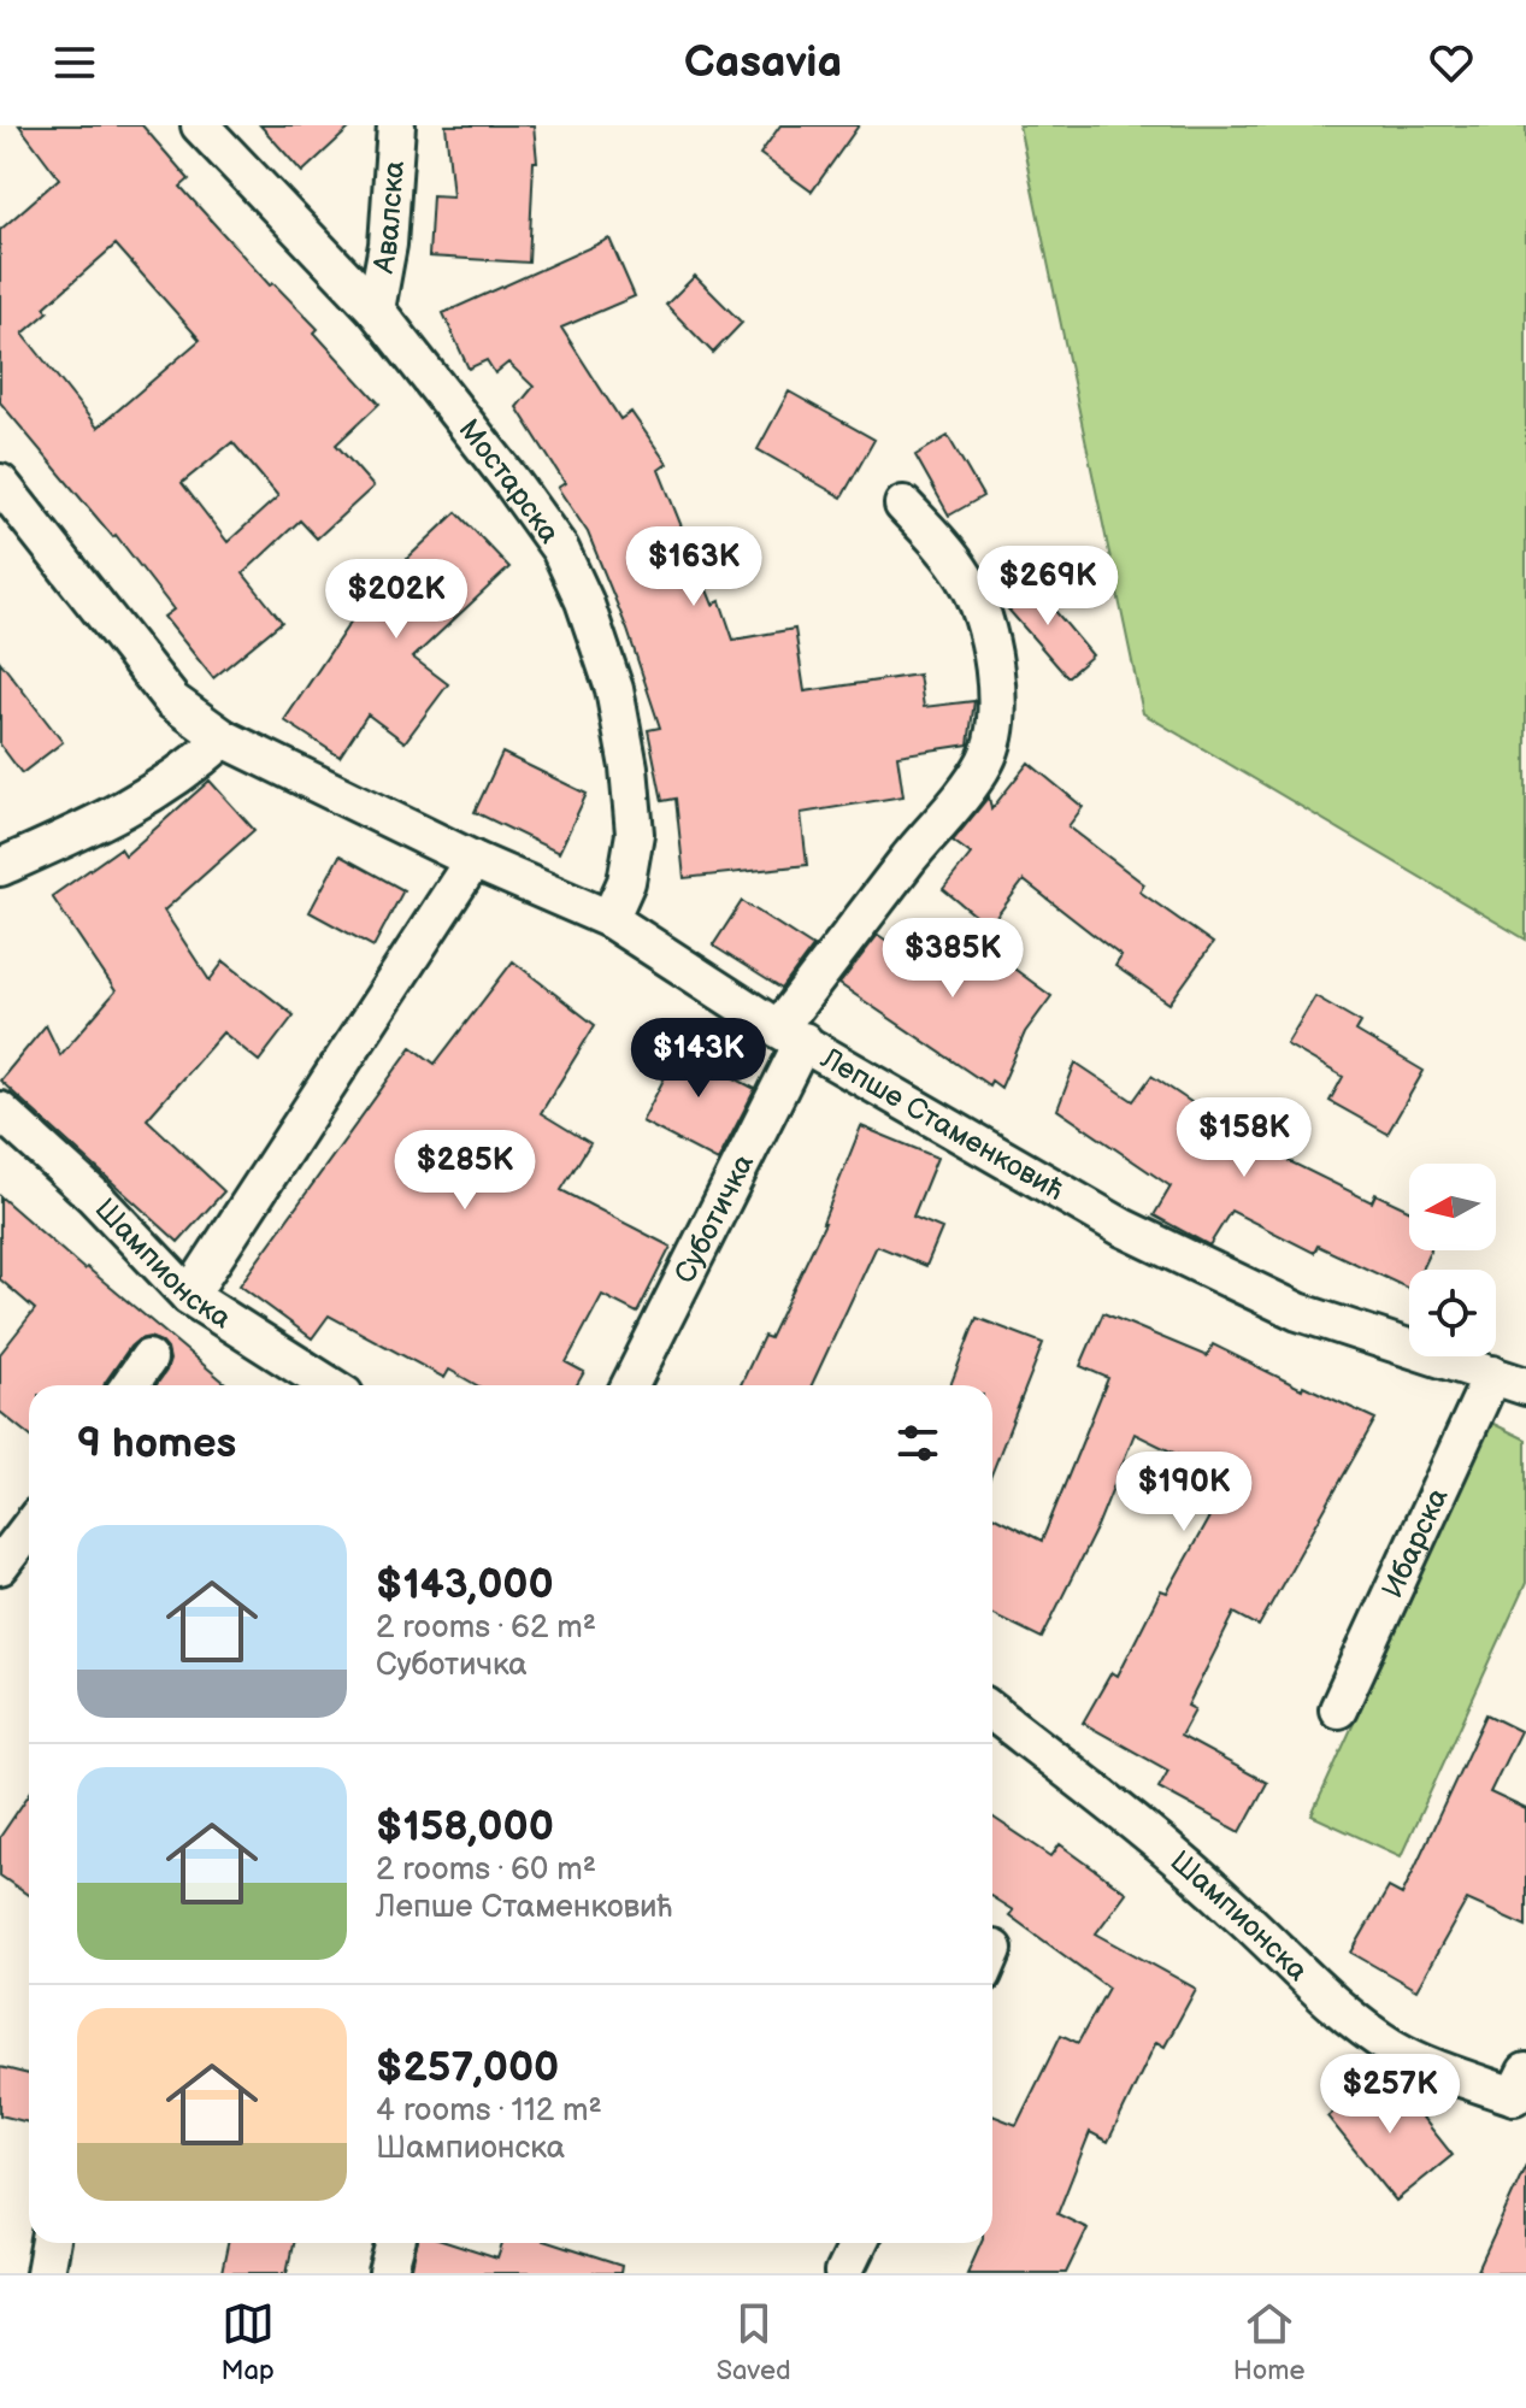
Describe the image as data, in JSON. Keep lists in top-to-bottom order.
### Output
{
  "streets": {
    "street": [
      "Авалска",
      "Мостарска",
      "Лепше Стаменковић",
      "Суботичка",
      "Шампионска",
      "Ибарска"
    ]
  },
  "crossings": [
    ["Авалска", "Мостарска"],
    ["Мостарска", "Лепше Стаменковић"],
    ["Лепше Стаменковић", "Суботичка"],
    ["Лепше Стаменковић", "Ибарска"]
  ],
  "north": "left",
  "page": {
    "header": "Casavia",
    "price": [
      "$163K",
      "$269K",
      "$202K",
      "$385K",
      "$143K",
      "$158K",
      "$285K",
      "$190K",
      "$257K"
    ],
    "heading": "9 homes",
    "list": [
      {
        "name": "$143,000",
        "note": "2 rooms · 62 m² · Суботичка"
      },
      {
        "name": "$158,000",
        "note": "2 rooms · 60 m² · Лепше Стаменковић"
      },
      {
        "name": "$257,000",
        "note": "4 rooms · 112 m² · Шампионска"
      }
    ],
    "tabs": ["Map", "Saved", "Home"]
  }
}
